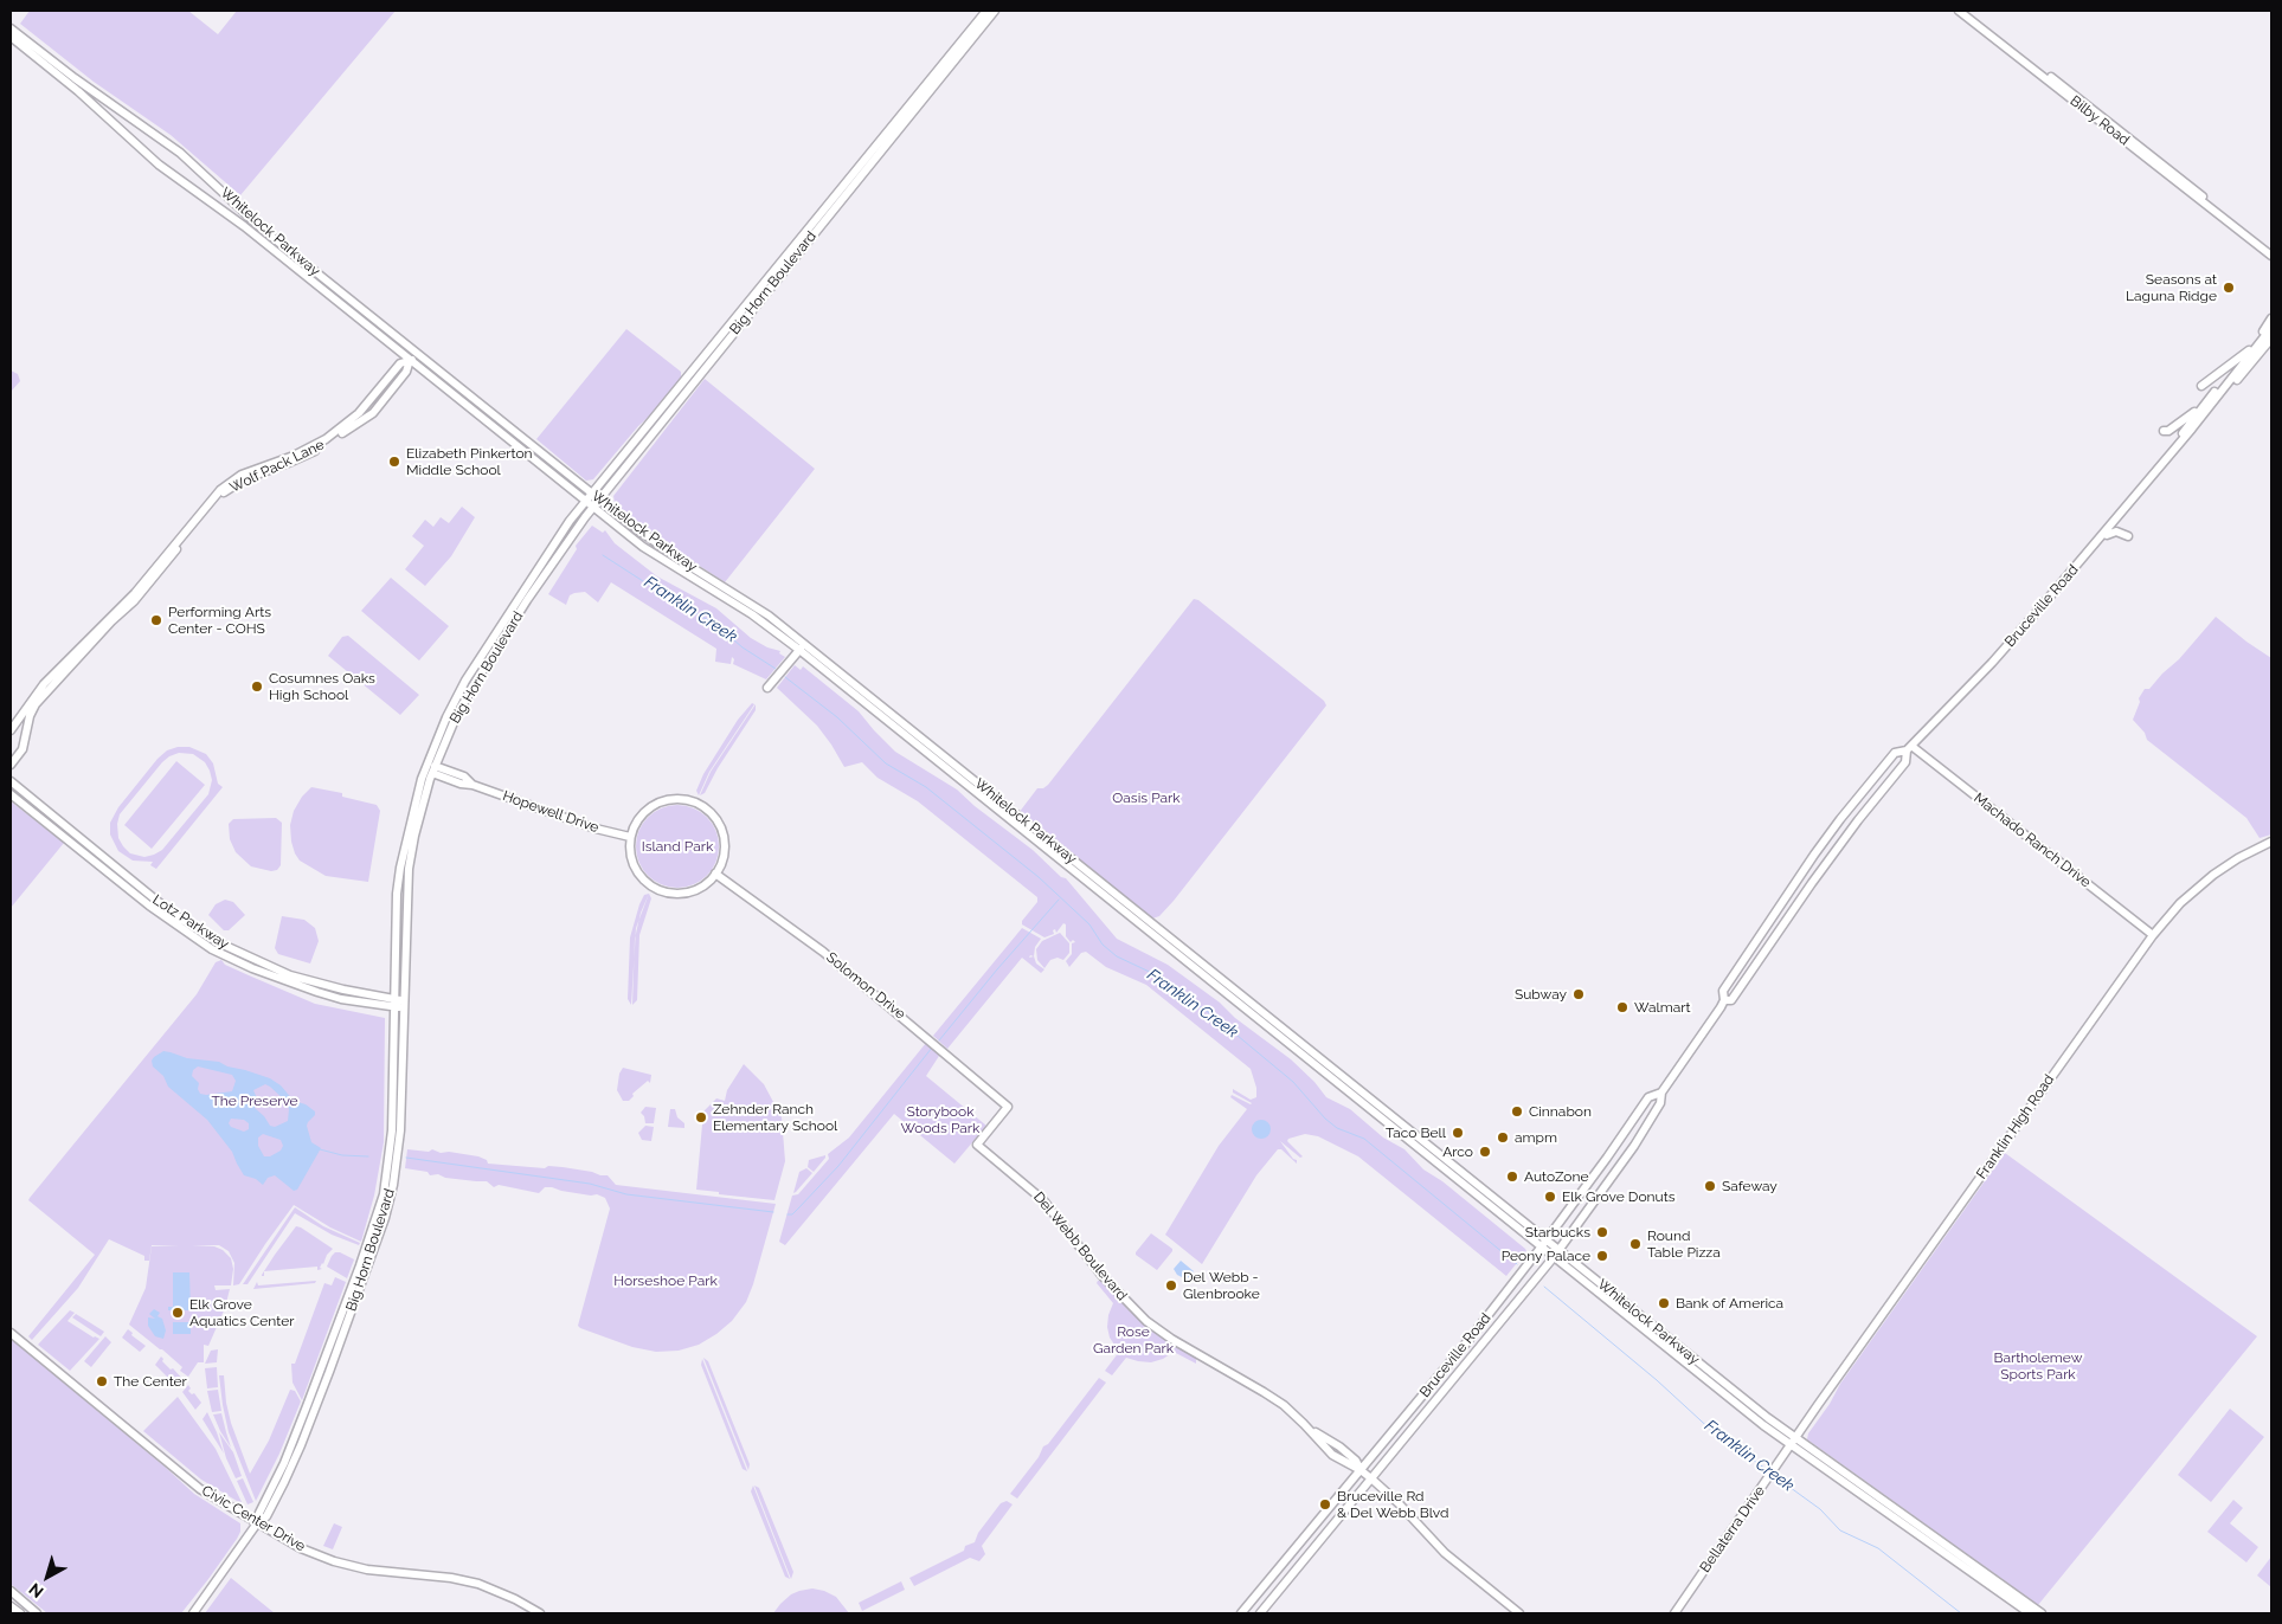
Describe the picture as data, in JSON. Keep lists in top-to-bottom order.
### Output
{
  "streets": {
    "main road": [
      "Bilby Road",
      "Whitelock Parkway",
      "Big Horn Boulevard",
      "Wolf Pack Lane",
      "Bruceville Road",
      "Hopewell Drive",
      "Machado Ranch Drive",
      "Lotz Parkway",
      "Solomon Drive",
      "Franklin High Road",
      "Del Webb Boulevard",
      "Civic Center Drive",
      "Bellaterra Drive"
    ]
  },
  "crossings": [
    ["Whitelock Parkway", "Big Horn Boulevard"],
    ["Whitelock Parkway", "Wolf Pack Lane"],
    ["Whitelock Parkway", "Bruceville Road"],
    ["Whitelock Parkway", "Franklin High Road"],
    ["Whitelock Parkway", "Bellaterra Drive"],
    ["Big Horn Boulevard", "Hopewell Drive"],
    ["Big Horn Boulevard", "Lotz Parkway"],
    ["Big Horn Boulevard", "Civic Center Drive"],
    ["Bruceville Road", "Machado Ranch Drive"],
    ["Bruceville Road", "Del Webb Boulevard"],
    ["Hopewell Drive", "Solomon Drive"],
    ["Machado Ranch Drive", "Franklin High Road"],
    ["Solomon Drive", "Del Webb Boulevard"],
    ["Franklin High Road", "Bellaterra Drive"]
  ],
  "water": ["Franklin Creek"],
  "parks": [
    "Oasis Park",
    "Island Park",
    "The Preserve",
    "Storybook Woods Park",
    "Horseshoe Park",
    "Rose Garden Park",
    "Bartholemew Sports Park"
  ],
  "places": [
    "Seasons at Laguna Ridge",
    "Elizabeth Pinkerton Middle School",
    "Performing Arts Center - COHS",
    "Cosumnes Oaks High School",
    "Subway",
    "Walmart",
    "Cinnabon",
    "Zehnder Ranch Elementary School",
    "Taco Bell",
    "ampm",
    "Arco",
    "AutoZone",
    "Safeway",
    "Elk Grove Donuts",
    "Starbucks",
    "Round Table Pizza",
    "Peony Palace",
    "Del Webb - Glenbrooke",
    "Bank of America",
    "Elk Grove Aquatics Center",
    "The Center",
    "Bruceville Rd & Del Webb Blvd"
  ],
  "north": "bottom left"
}
